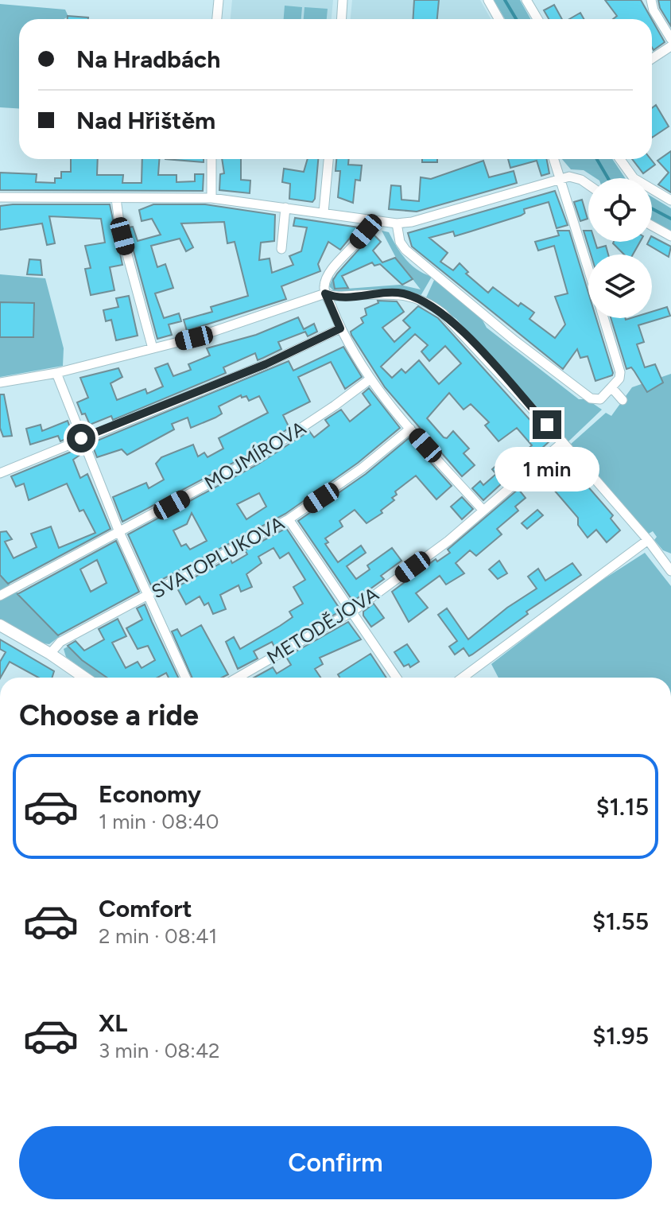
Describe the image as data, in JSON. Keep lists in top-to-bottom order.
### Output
{
  "streets": {
    "street": ["MOJMÍROVA", "SVATOPLUKOVA", "METODĚJOVA"]
  },
  "page": {
    "banner": ["Na Hradbách", "Nad Hřištěm"],
    "bubble": "1 min",
    "heading": "Choose a ride",
    "list": [
      {
        "name": "Economy",
        "note": "1 min · 08:40",
        "value": "$1.15"
      },
      {
        "name": "Comfort",
        "note": "2 min · 08:41",
        "value": "$1.55"
      },
      {
        "name": "XL",
        "note": "3 min · 08:42",
        "value": "$1.95"
      }
    ],
    "buttons": "Confirm"
  }
}
